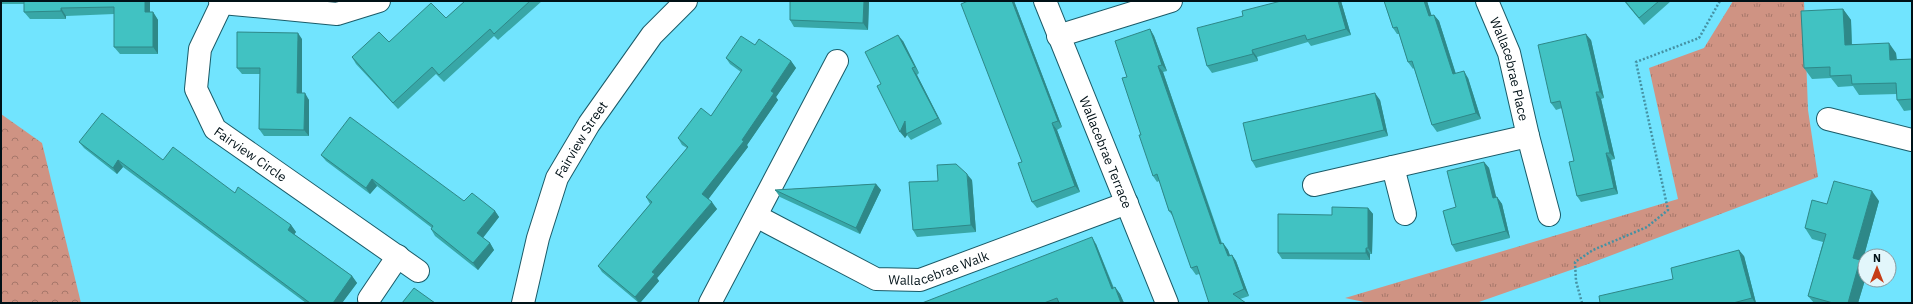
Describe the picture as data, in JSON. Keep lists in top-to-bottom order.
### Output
{
  "streets": {
    "street": [
      "Wallacebrae Place",
      "Fairview Street",
      "Wallacebrae Terrace",
      "Fairview Circle",
      "Wallacebrae Walk"
    ]
  },
  "crossings": [
    ["Wallacebrae Terrace", "Wallacebrae Walk"]
  ],
  "north": "top"
}
